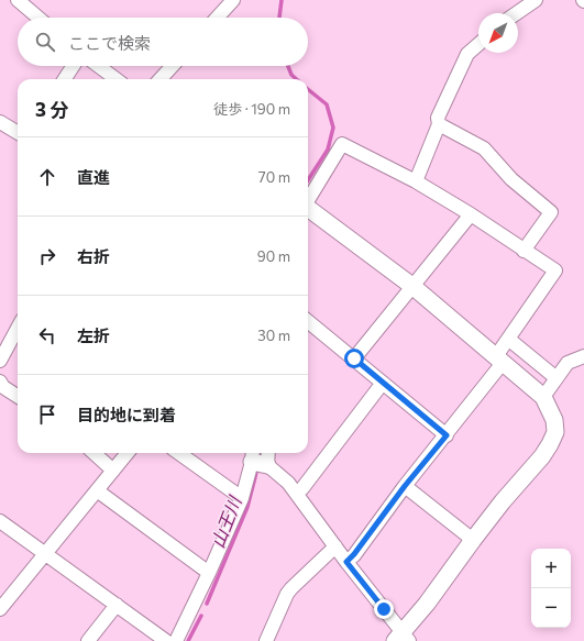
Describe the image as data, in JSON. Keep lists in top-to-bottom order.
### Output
{
  "water": ["山王川"],
  "north": "bottom left",
  "page": {
    "search": "ここで検索",
    "heading": ["3 分", "徒歩 · 190 m"],
    "list": [
      ["直進", "70 m"],
      ["右折", "90 m"],
      ["左折", "30 m"],
      "目的地に到着"
    ],
    "map_buttons": ["+", "−"]
  }
}
